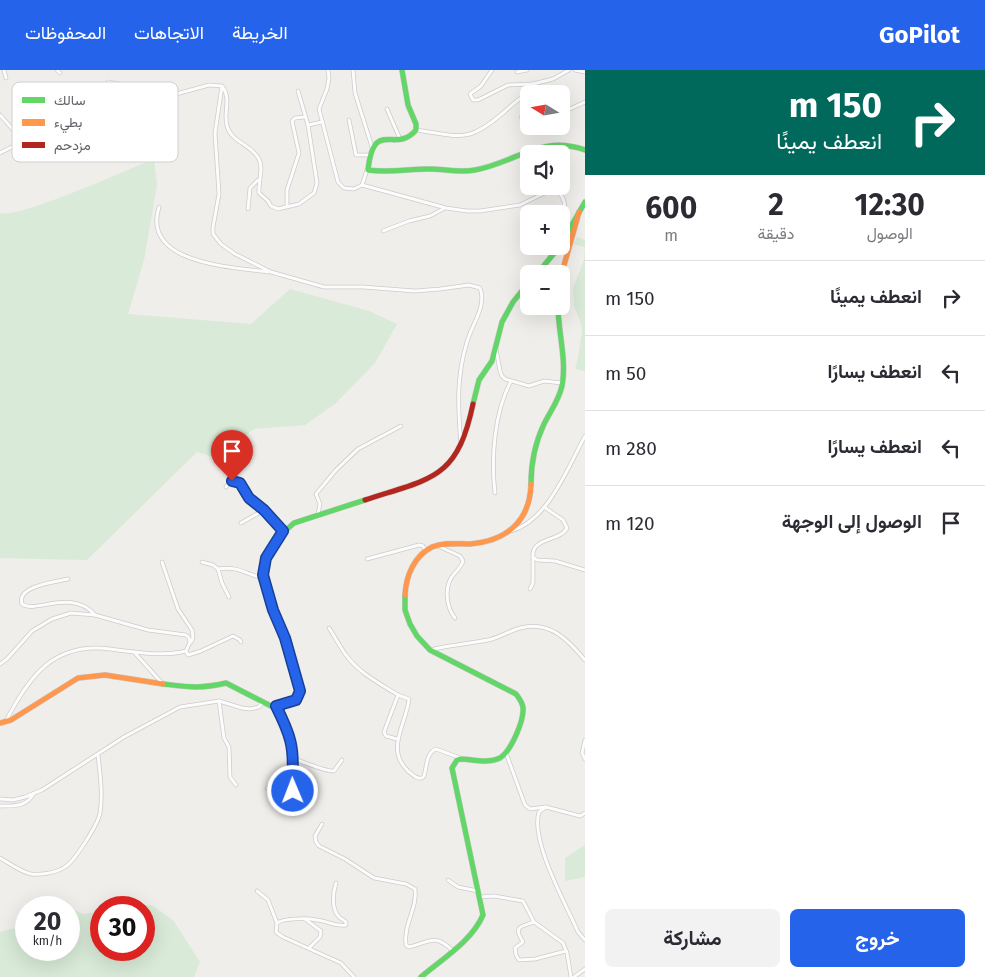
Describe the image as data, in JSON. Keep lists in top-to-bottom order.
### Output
{
  "legend": ["سالك", "بطيء", "مزدحم"],
  "north": "left",
  "page": {
    "header": "GoPilot",
    "nav": ["الخريطة", "الاتجاهات", "المحفوظات"],
    "turn": ["150 m", "انعطف يمينًا"],
    "map_buttons": ["+", "−"],
    "eta": [
      "12:30",
      "الوصول",
      "2",
      "دقيقة",
      "600",
      "m"
    ],
    "list": [
      {
        "name": "انعطف يمينًا",
        "value": "150 m"
      },
      {
        "name": "انعطف يسارًا",
        "value": "50 m"
      },
      {
        "name": "انعطف يسارًا",
        "value": "280 m"
      },
      {
        "name": "الوصول إلى الوجهة",
        "value": "120 m"
      }
    ],
    "speed": "20 km/h",
    "limit": "30",
    "buttons": ["خروج", "مشاركة"]
  }
}
